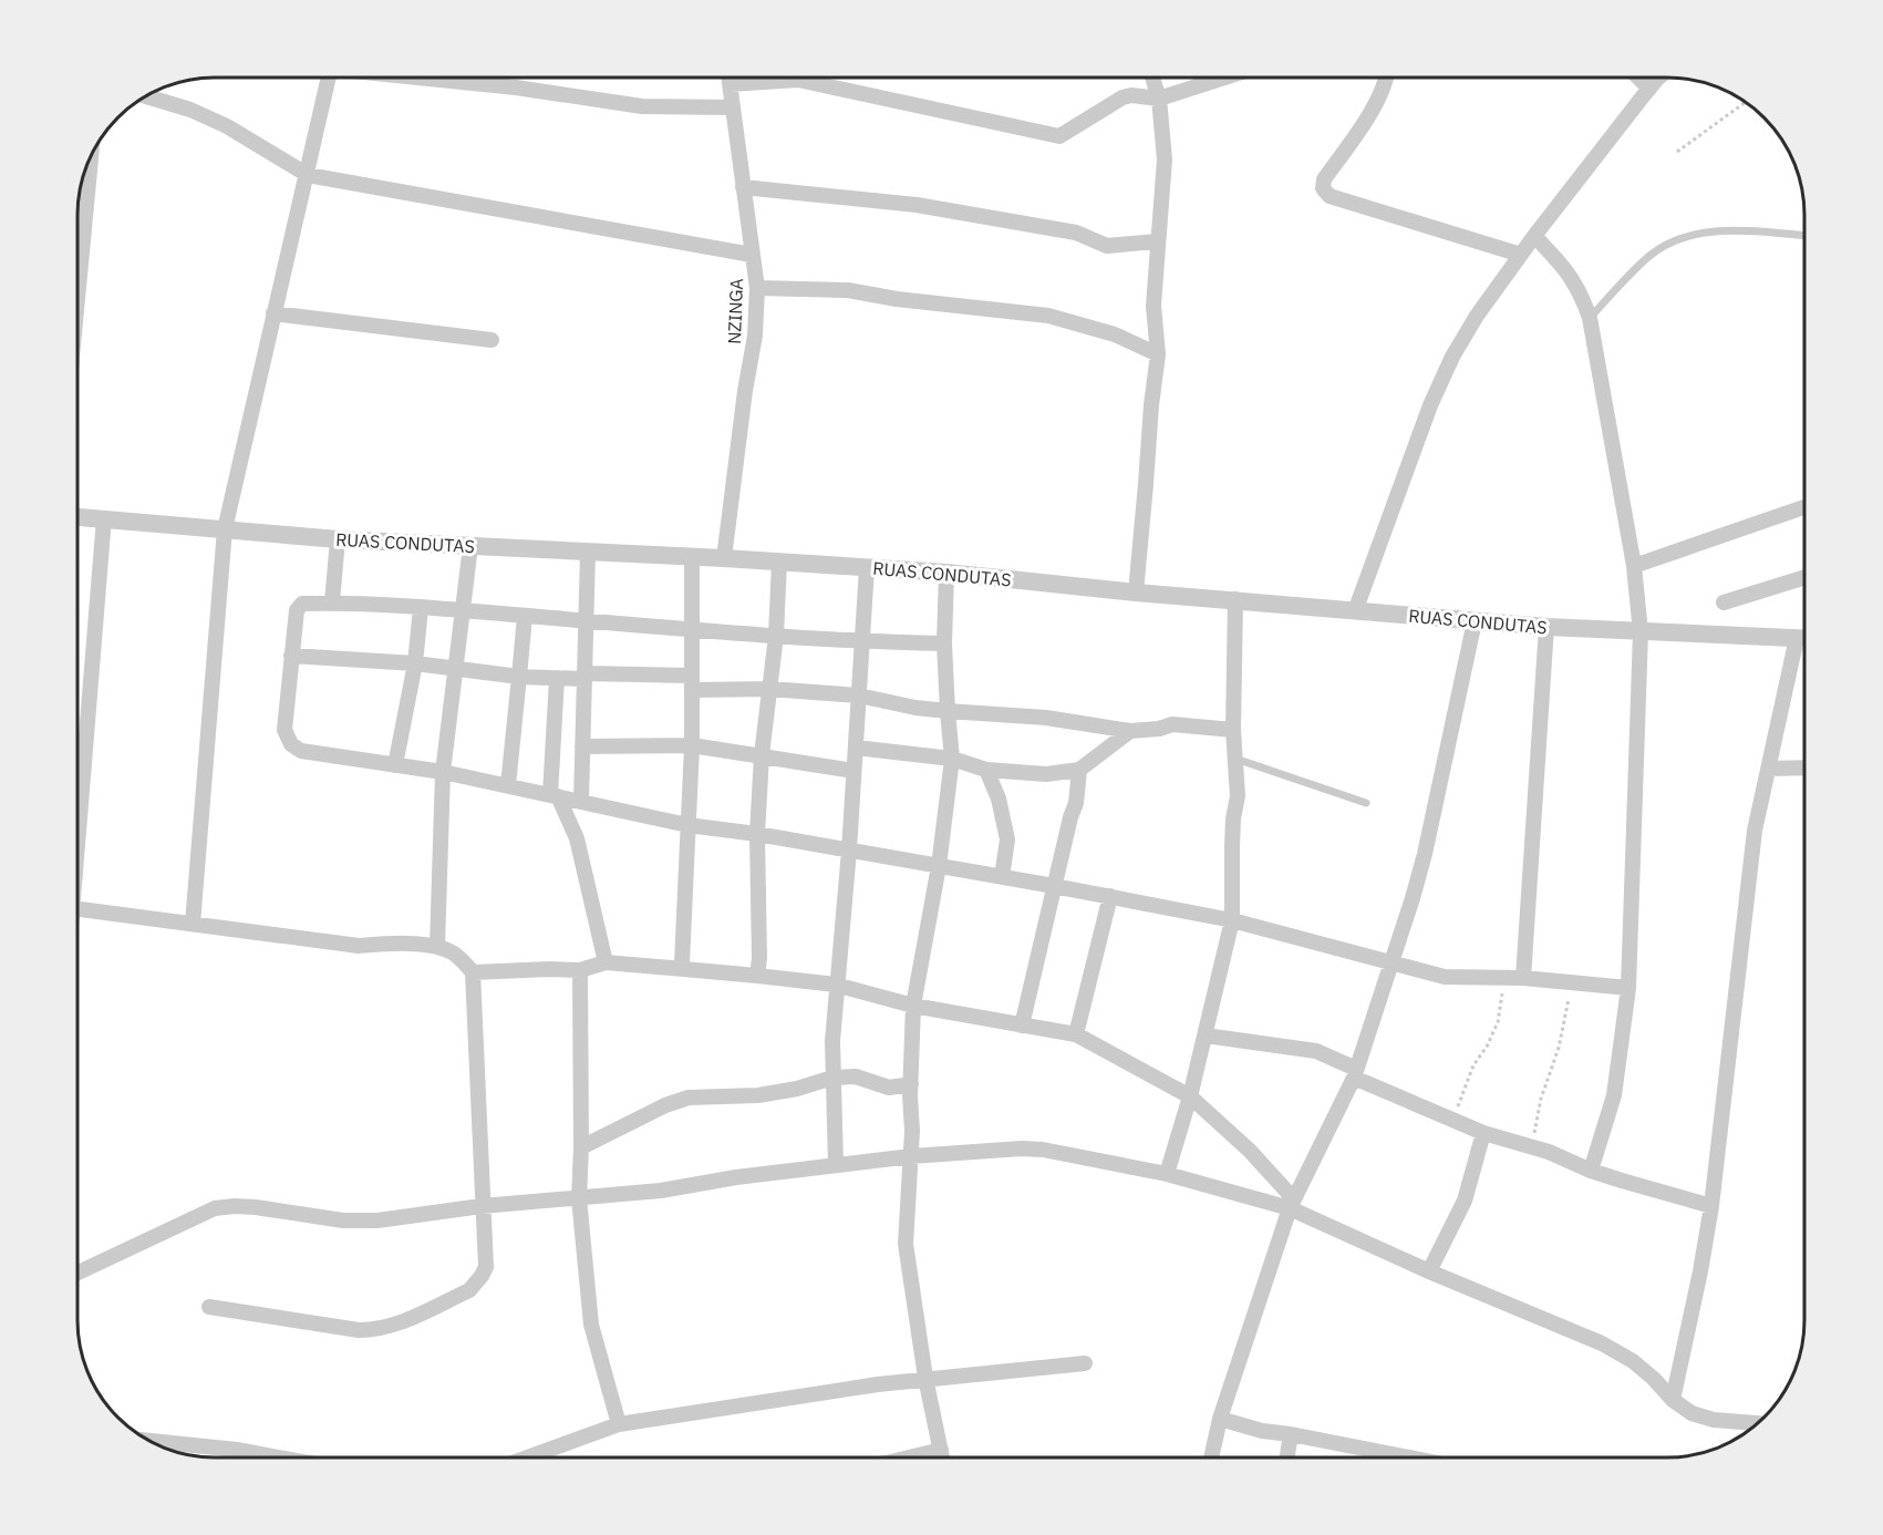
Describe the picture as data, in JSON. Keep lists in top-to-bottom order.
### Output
{
  "streets": {
    "street": ["NZINGA", "RUAS CONDUTAS"]
  },
  "crossings": [
    ["NZINGA", "RUAS CONDUTAS"]
  ]
}
